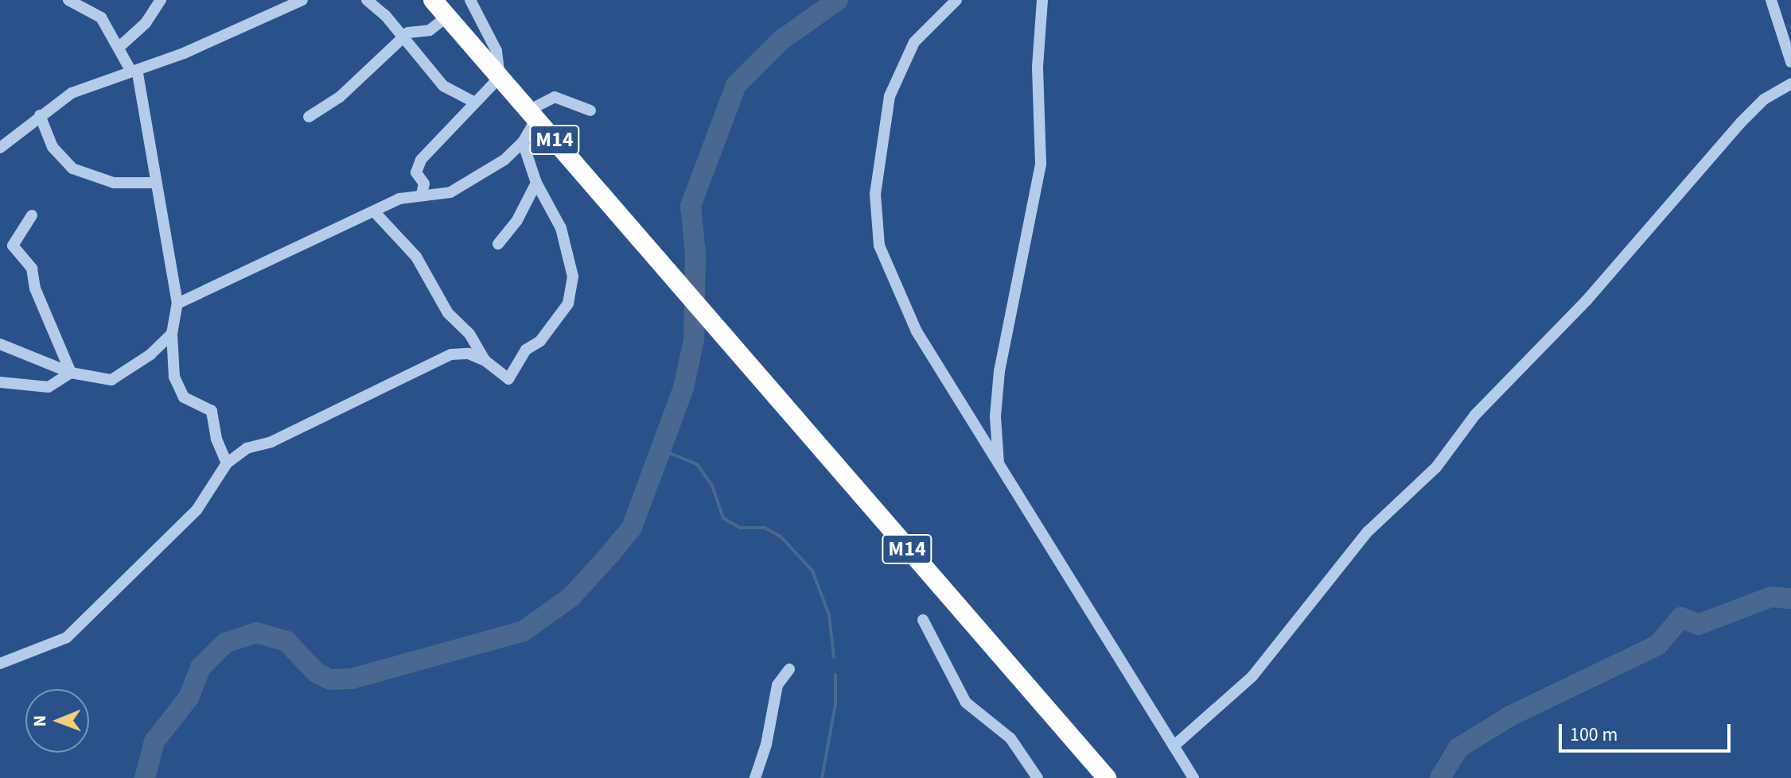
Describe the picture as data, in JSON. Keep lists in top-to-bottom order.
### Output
{
  "streets": {
    "highway": ["M14"]
  },
  "scale_bar": "100 m",
  "north": "left"
}
